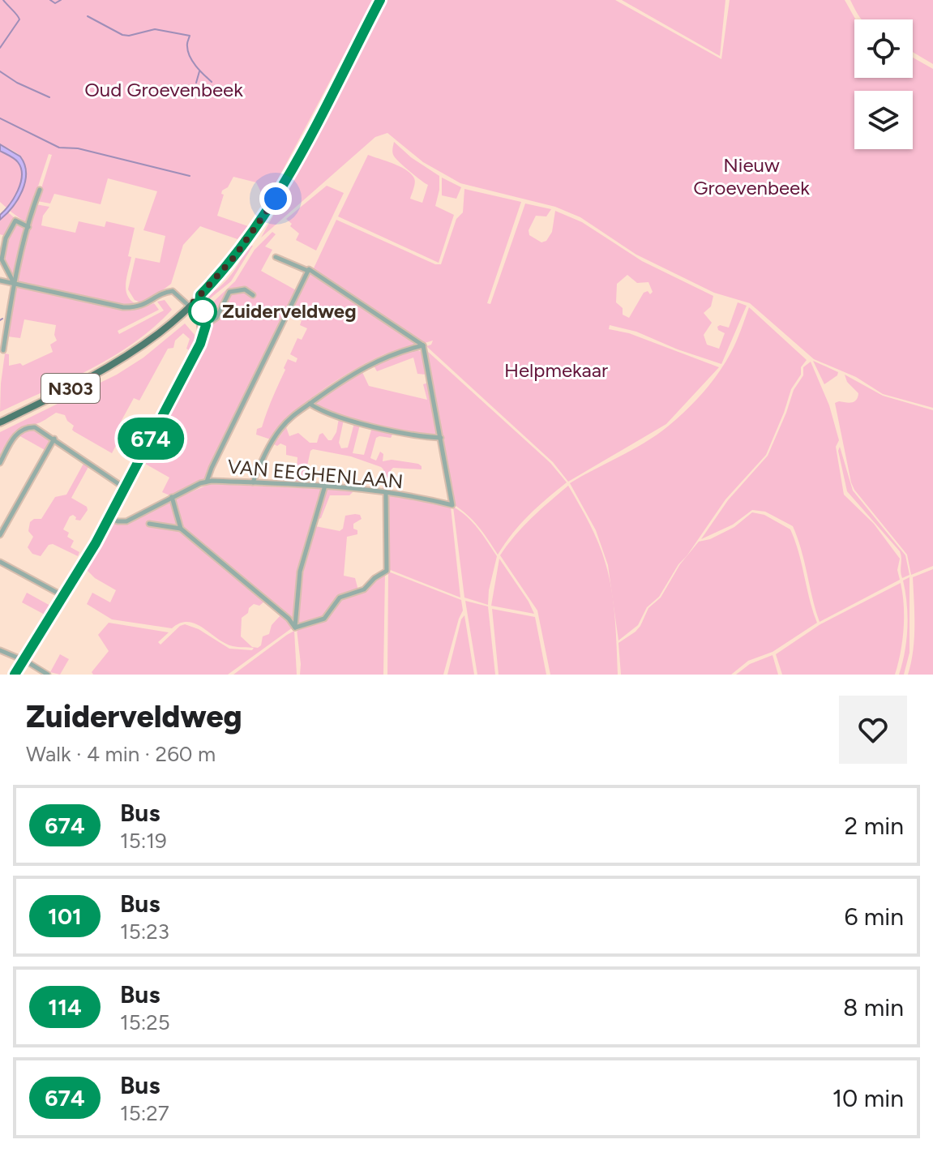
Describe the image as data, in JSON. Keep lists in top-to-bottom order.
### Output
{
  "streets": {
    "main road": ["N303"],
    "street": ["VAN EEGHENLAAN"]
  },
  "parks": ["Oud Groevenbeek", "Nieuw Groevenbeek", "Helpmekaar"],
  "places": ["Zuiderveldweg"],
  "lines": ["bus line 674"],
  "page": {
    "on_map": "674",
    "heading": ["Zuiderveldweg", "Walk · 4 min · 260 m"],
    "list": [
      {
        "mark": "674",
        "name": "Bus",
        "note": "15:19",
        "value": "2 min"
      },
      {
        "mark": "101",
        "name": "Bus",
        "note": "15:23",
        "value": "6 min"
      },
      {
        "mark": "114",
        "name": "Bus",
        "note": "15:25",
        "value": "8 min"
      },
      {
        "mark": "674",
        "name": "Bus",
        "note": "15:27",
        "value": "10 min"
      }
    ]
  }
}
